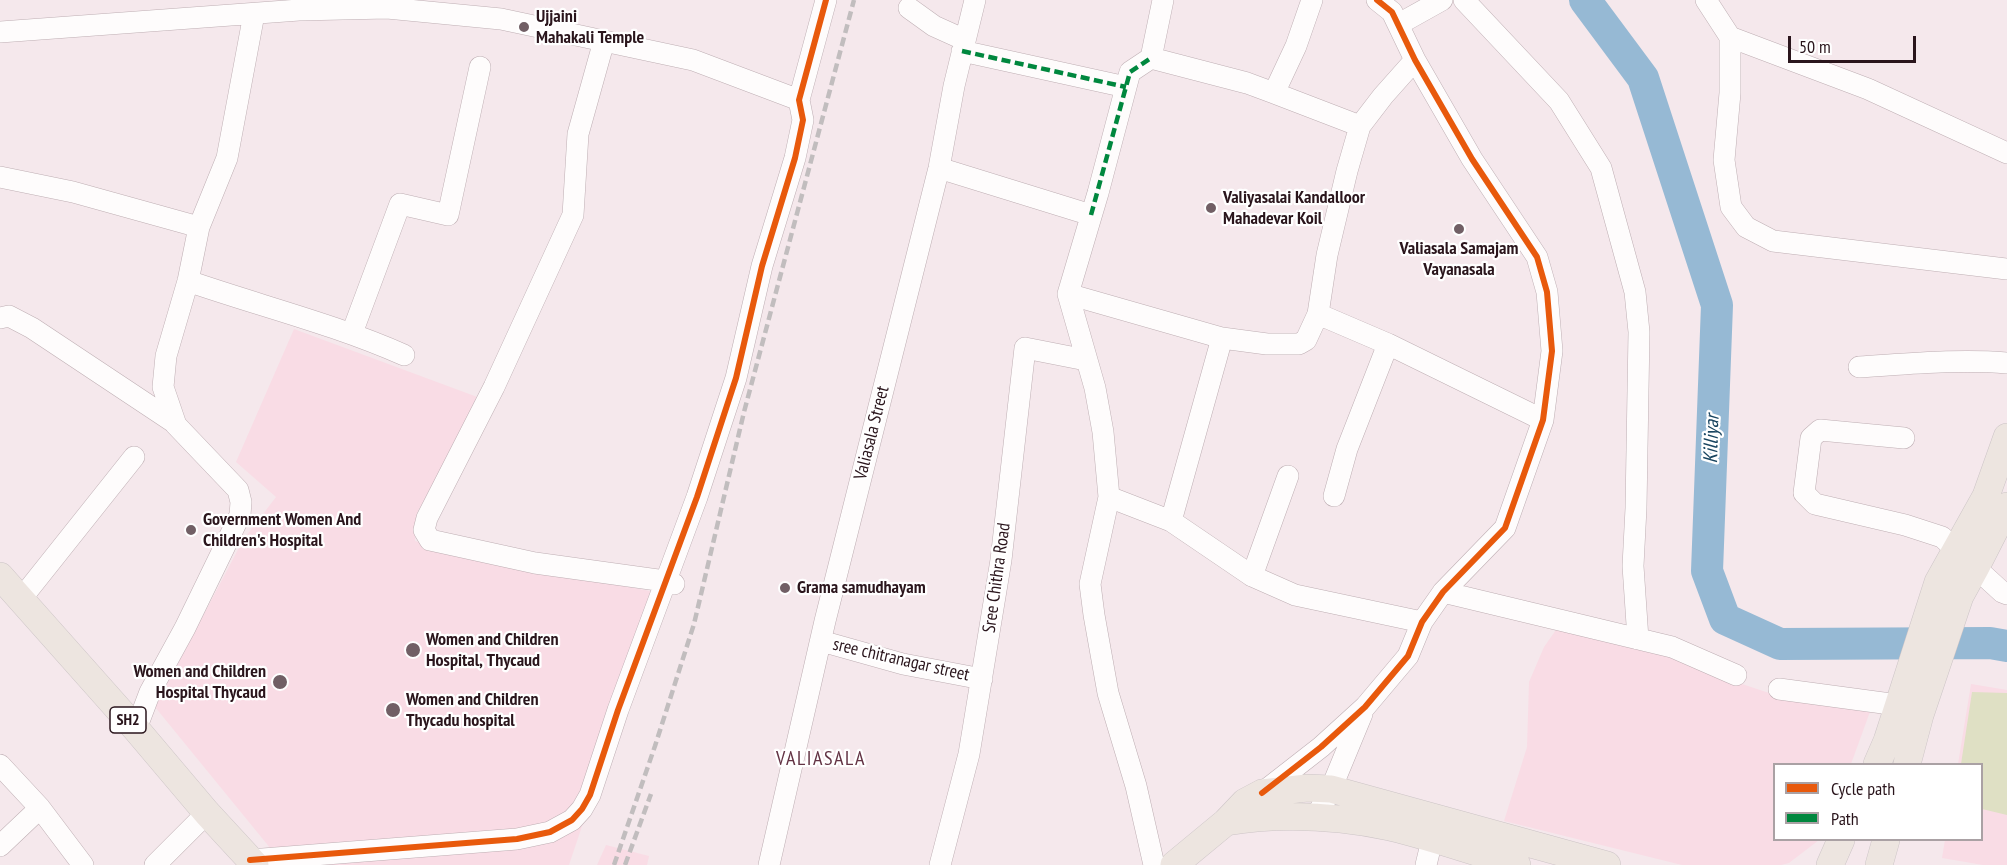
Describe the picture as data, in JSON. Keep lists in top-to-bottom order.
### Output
{
  "streets": {
    "main road": ["SH2"],
    "street": ["Valiasala Street", "Sree Chithra Road", "sree chitranagar street"]
  },
  "crossings": [
    ["Valiasala Street", "sree chitranagar street"],
    ["Sree Chithra Road", "sree chitranagar street"]
  ],
  "districts": ["VALIASALA"],
  "water": ["Killiyar"],
  "places": [
    "Ujjaini Mahakali Temple",
    "Valiyasalai Kandalloor Mahadevar Koil",
    "Valiasala Samajam Vayanasala",
    "Government Women And Children's Hospital",
    "Grama samudhayam",
    "Women and Children Hospital, Thycaud",
    "Women and Children Hospital Thycaud",
    "Women and Children Thycadu hospital"
  ],
  "legend": ["Cycle path", "Path"],
  "scale_bar": "50 m"
}
